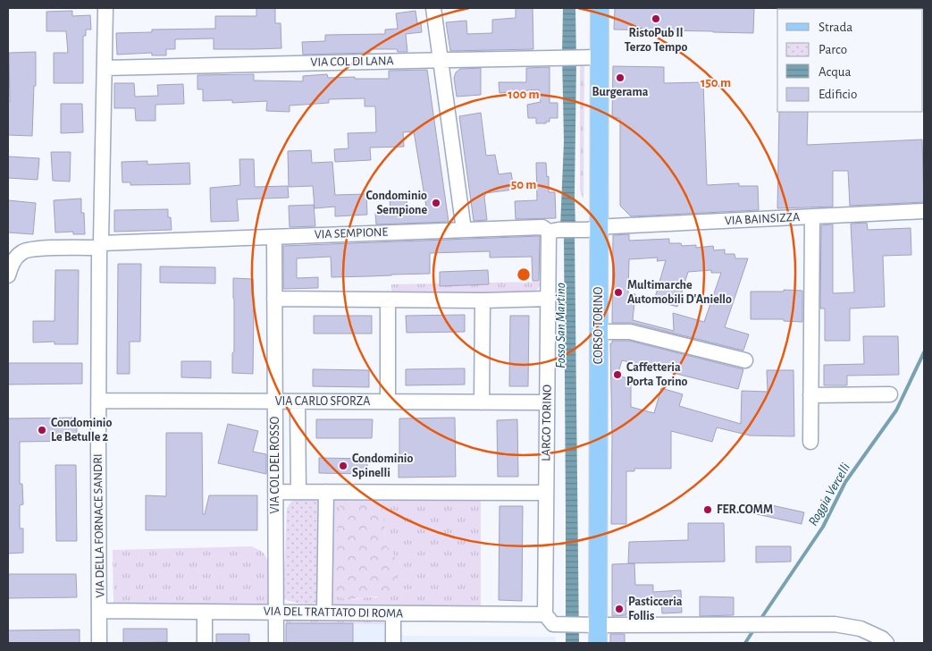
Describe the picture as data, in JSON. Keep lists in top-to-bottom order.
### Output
{
  "streets": {
    "main road": ["CORSO TORINO"],
    "street": [
      "VIA COL DI LANA",
      "VIA BAINSIZZA",
      "VIA SEMPIONE",
      "VIA CARLO SFORZA",
      "LARGO TORINO",
      "VIA COL DEL ROSSO",
      "VIA DELLA FORNACE SANDRI",
      "VIA DEL TRATTATO DI ROMA"
    ]
  },
  "crossings": [
    ["VIA COL DI LANA", "CORSO TORINO"],
    ["VIA COL DI LANA", "VIA DELLA FORNACE SANDRI"],
    ["VIA BAINSIZZA", "VIA SEMPIONE"],
    ["VIA BAINSIZZA", "CORSO TORINO"],
    ["VIA SEMPIONE", "CORSO TORINO"],
    ["VIA SEMPIONE", "LARGO TORINO"],
    ["VIA SEMPIONE", "VIA COL DEL ROSSO"],
    ["VIA SEMPIONE", "VIA DELLA FORNACE SANDRI"],
    ["VIA CARLO SFORZA", "LARGO TORINO"],
    ["VIA CARLO SFORZA", "VIA COL DEL ROSSO"],
    ["VIA CARLO SFORZA", "VIA DELLA FORNACE SANDRI"],
    ["LARGO TORINO", "VIA DEL TRATTATO DI ROMA"],
    ["VIA COL DEL ROSSO", "VIA DEL TRATTATO DI ROMA"],
    ["VIA DELLA FORNACE SANDRI", "VIA DEL TRATTATO DI ROMA"]
  ],
  "water": ["Fosso San Martino", "Roggia Vercelli"],
  "places": [
    "RistoPub Il Terzo Tempo",
    "Burgerama",
    "Condominio Sempione",
    "Multimarche Automobili D'Aniello",
    "Caffetteria Porta Torino",
    "Condominio Le Betulle 2",
    "Condominio Spinelli",
    "FER.COMM",
    "Pasticceria Follis"
  ],
  "legend": [
    "Strada",
    "Parco",
    "Acqua",
    "Edificio"
  ],
  "rings": ["150 m", "100 m", "50 m"]
}
